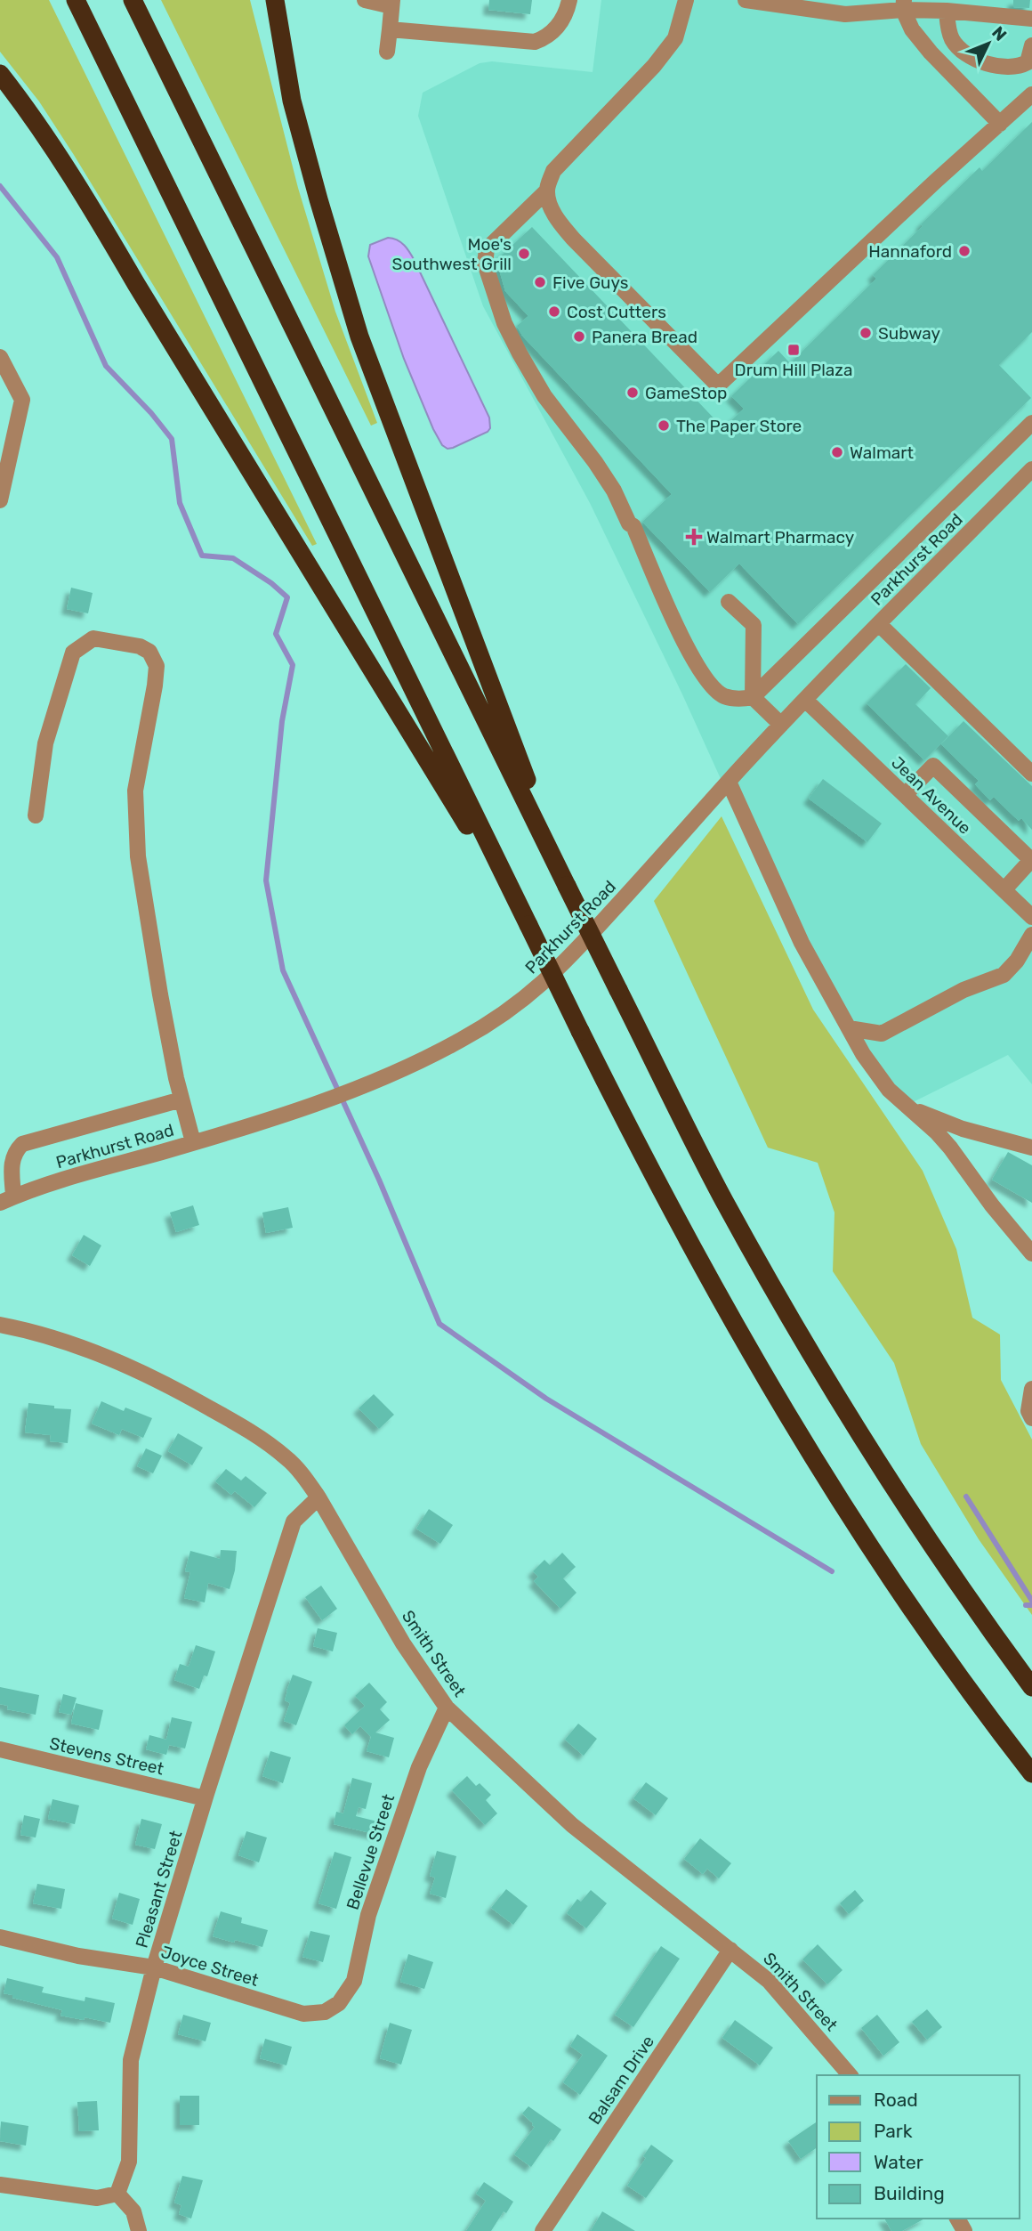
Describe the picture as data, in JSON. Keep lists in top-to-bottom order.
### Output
{
  "streets": {
    "street": [
      "Parkhurst Road",
      "Jean Avenue",
      "Smith Street",
      "Stevens Street",
      "Bellevue Street",
      "Pleasant Street",
      "Joyce Street",
      "Balsam Drive"
    ]
  },
  "crossings": [
    ["Parkhurst Road", "Jean Avenue"],
    ["Smith Street", "Bellevue Street"],
    ["Smith Street", "Pleasant Street"],
    ["Smith Street", "Balsam Drive"],
    ["Stevens Street", "Pleasant Street"],
    ["Bellevue Street", "Joyce Street"],
    ["Pleasant Street", "Joyce Street"]
  ],
  "places": {
    "other": [
      "Hannaford",
      "Moe's Southwest Grill",
      "Five Guys",
      "Cost Cutters",
      "Subway",
      "Panera Bread",
      "GameStop",
      "The Paper Store",
      "Walmart"
    ],
    "transit": ["Drum Hill Plaza"],
    "health": ["Walmart Pharmacy"]
  },
  "legend": [
    "Road",
    "Park",
    "Water",
    "Building"
  ],
  "north": "top right"
}
